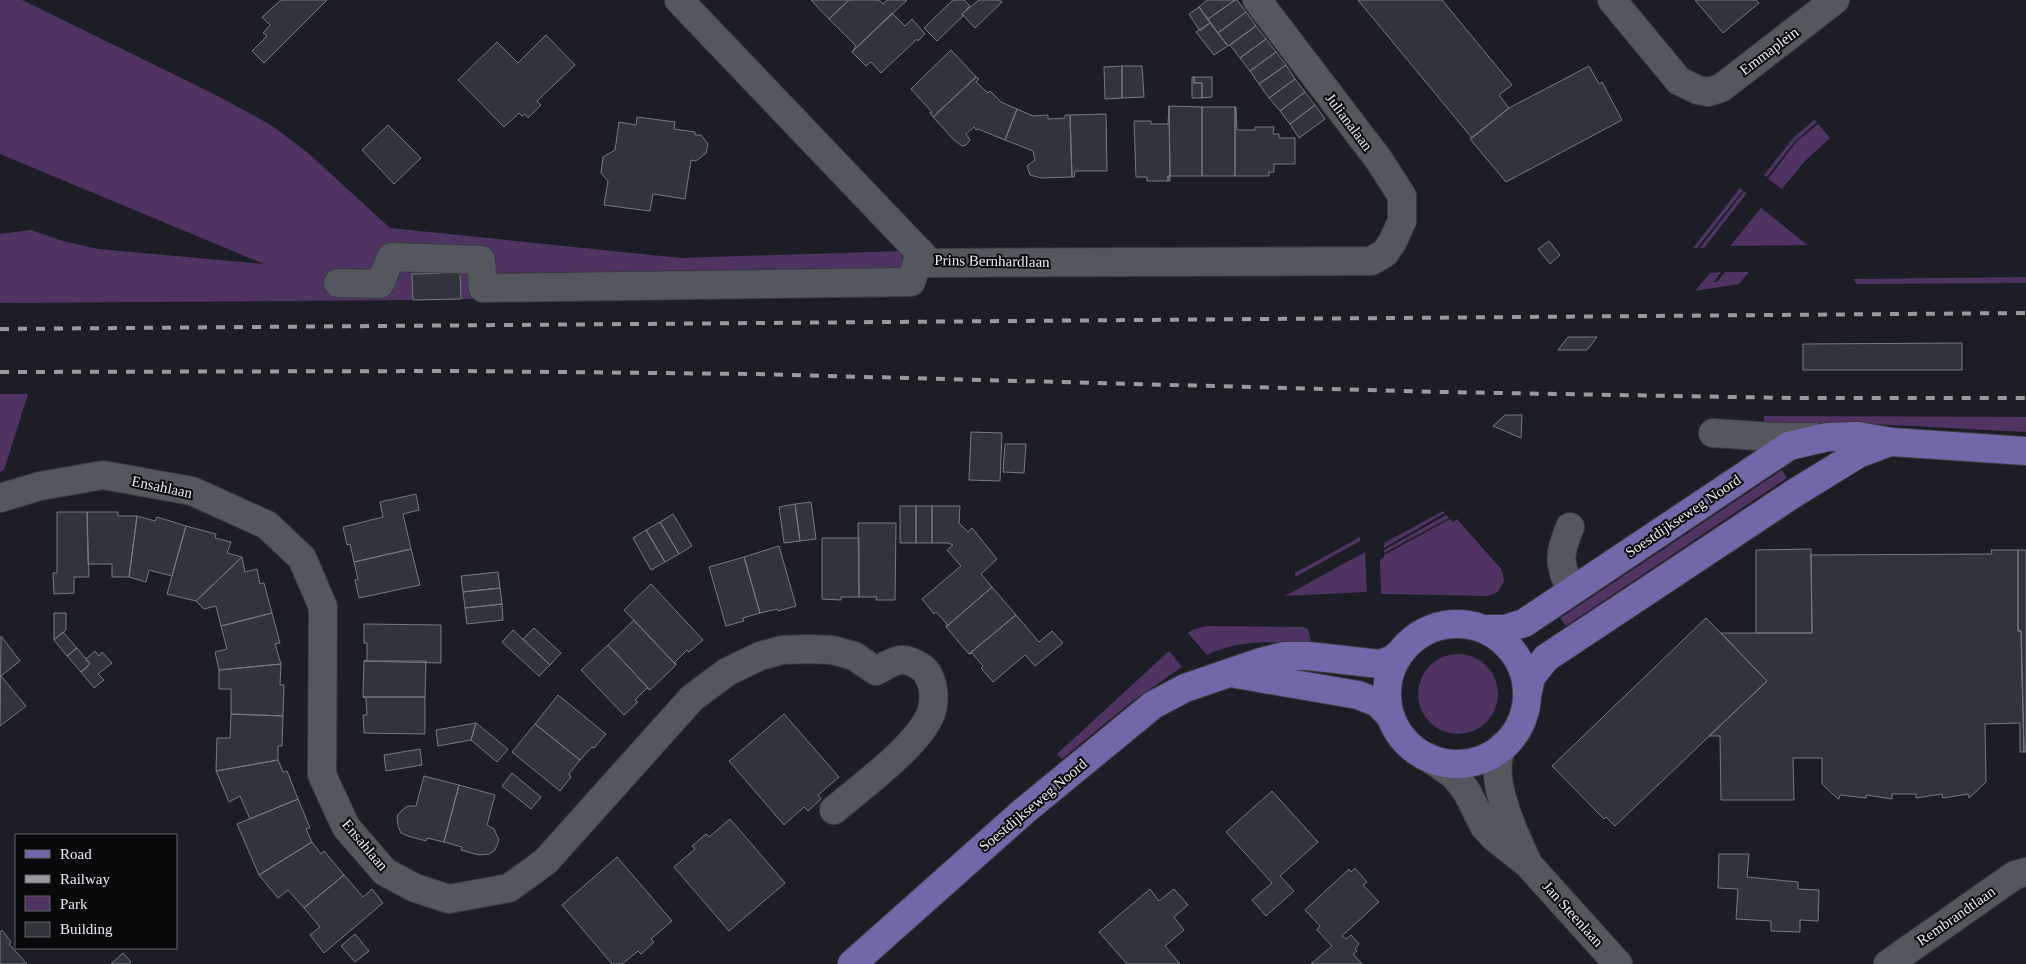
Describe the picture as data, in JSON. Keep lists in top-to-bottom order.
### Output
{
  "streets": {
    "main road": ["Soestdijkseweg Noord"],
    "street": [
      "Emmaplein",
      "Julianalaan",
      "Prins Bernhardlaan",
      "Ensahlaan",
      "Jan Steenlaan",
      "Rembrandtlaan"
    ]
  },
  "crossings": [
    ["Julianalaan", "Prins Bernhardlaan"],
    ["Soestdijkseweg Noord", "Jan Steenlaan"]
  ],
  "legend": [
    "Road",
    "Railway",
    "Park",
    "Building"
  ]
}
